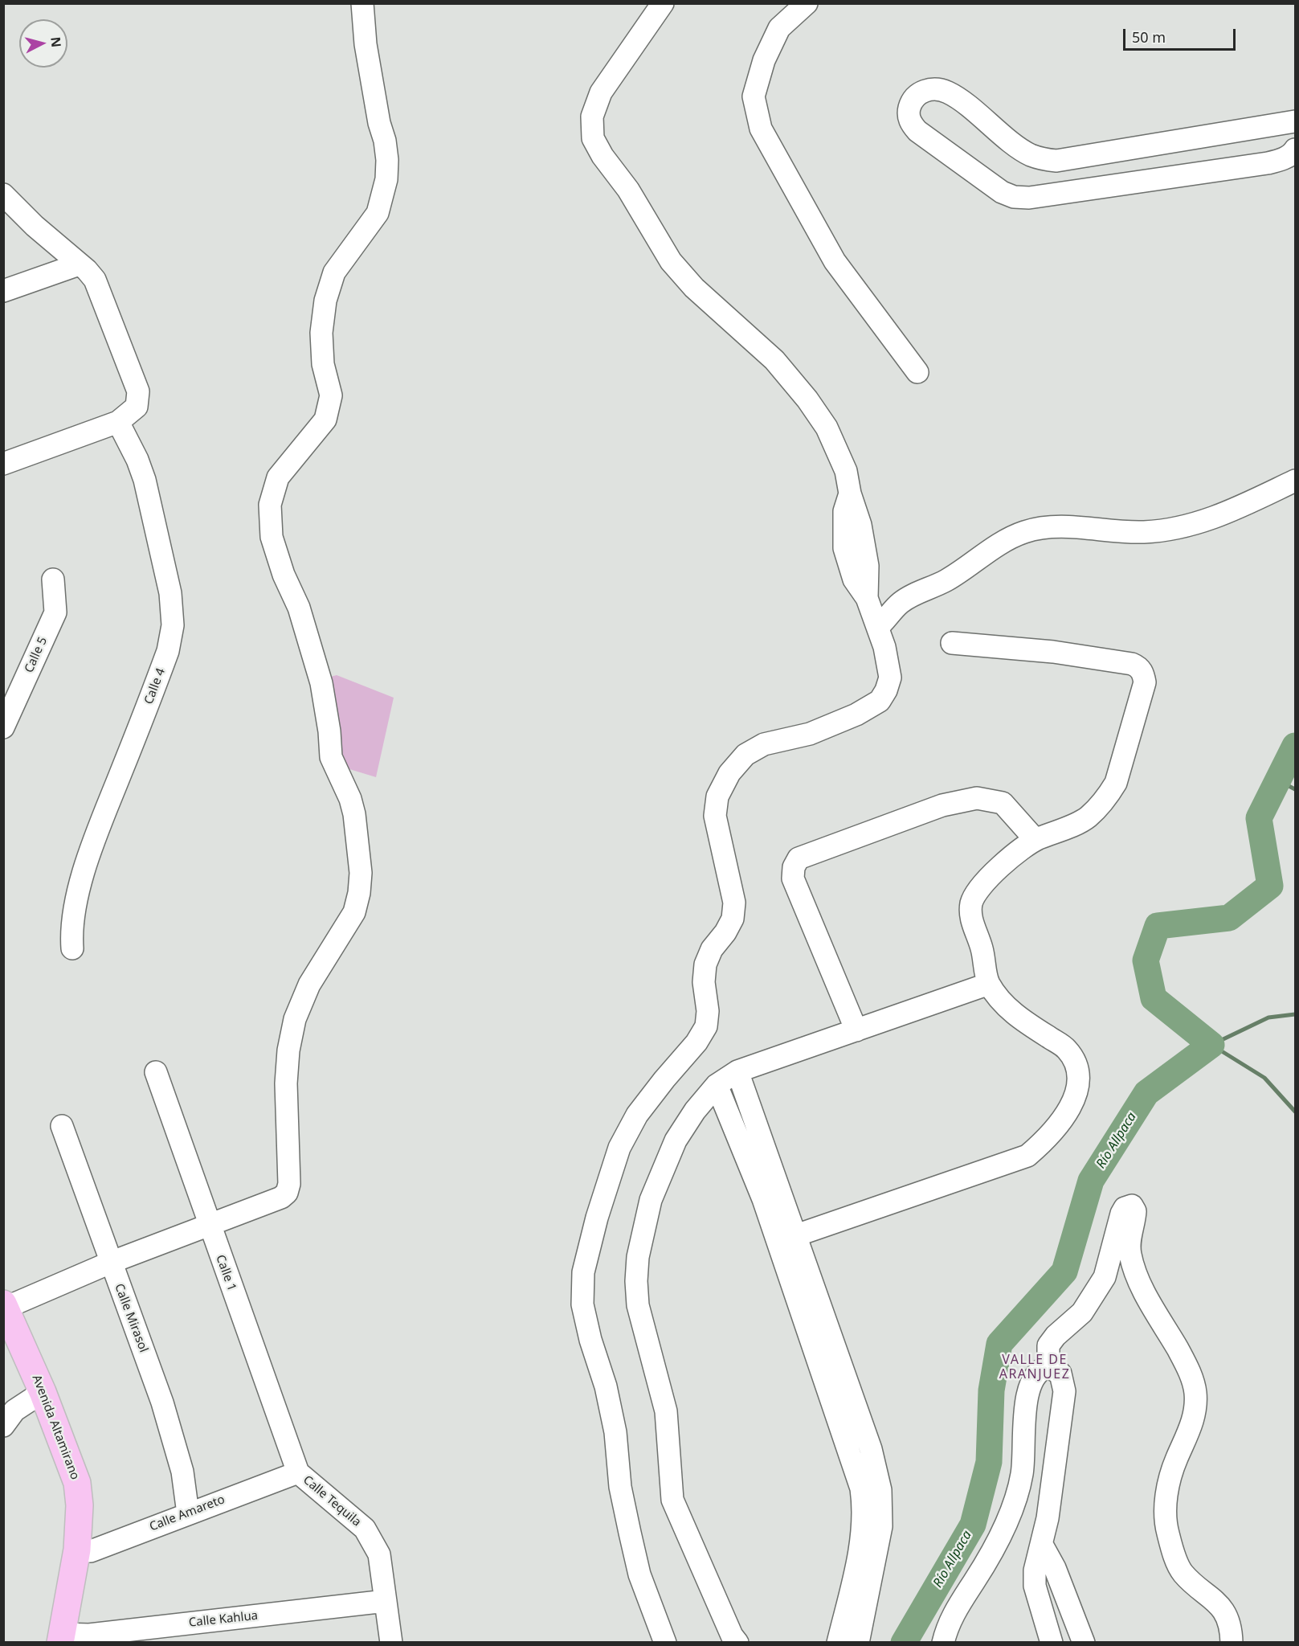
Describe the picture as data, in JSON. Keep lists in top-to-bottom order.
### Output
{
  "streets": {
    "main road": ["Avenida Altamirano"],
    "street": [
      "Calle 5",
      "Calle 4",
      "Calle 1",
      "Calle Mirasol",
      "Calle Tequila",
      "Calle Amareto",
      "Calle Kahlua"
    ]
  },
  "crossings": [
    ["Calle 1", "Calle Tequila"],
    ["Calle 1", "Calle Amareto"],
    ["Calle Mirasol", "Calle Amareto"],
    ["Avenida Altamirano", "Calle Amareto"],
    ["Avenida Altamirano", "Calle Kahlua"],
    ["Calle Tequila", "Calle Amareto"],
    ["Calle Tequila", "Calle Kahlua"]
  ],
  "districts": ["VALLE DE ARANJUEZ"],
  "water": ["Río Allpaca"],
  "scale_bar": "50 m",
  "north": "right"
}
